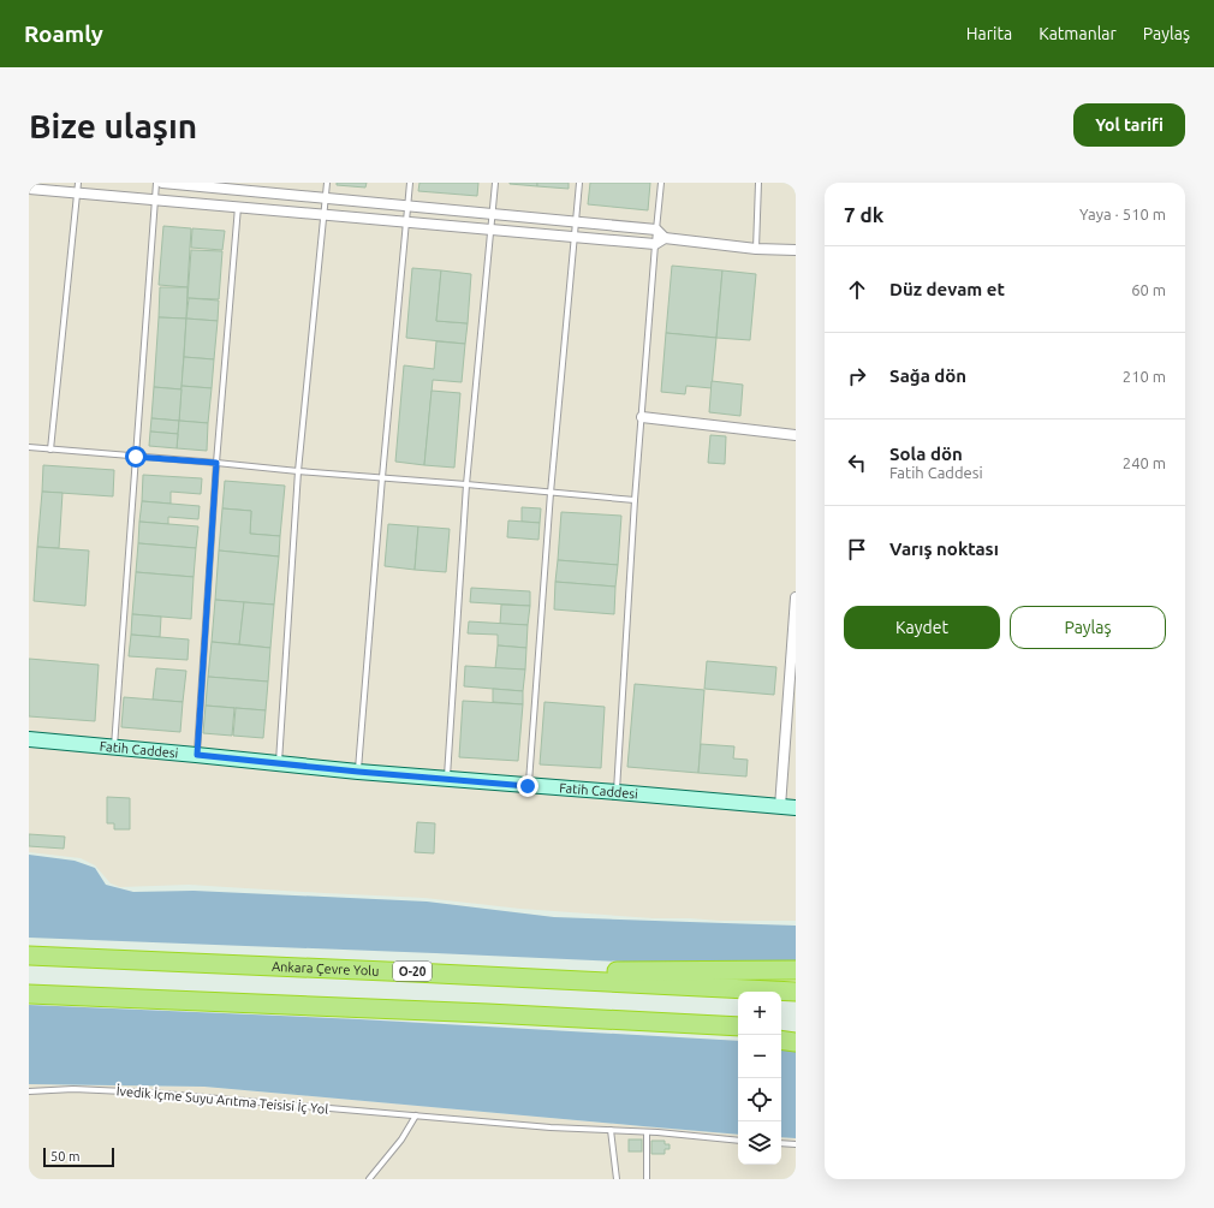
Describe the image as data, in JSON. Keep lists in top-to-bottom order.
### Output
{
  "streets": {
    "highway": ["Ankara Çevre Yolu", "O-20"],
    "street": ["Fatih Caddesi"],
    "lane": ["İvedik İçme Suyu Arıtma Teisisi İç Yol"]
  },
  "scale_bar": "50 m",
  "page": {
    "header": "Roamly",
    "nav": ["Harita", "Katmanlar", "Paylaş"],
    "buttons": [
      "Yol tarifi",
      ["Kaydet", "Paylaş"]
    ],
    "title": "Bize ulaşın",
    "heading": ["7 dk", "Yaya · 510 m"],
    "list": [
      ["Düz devam et", "60 m"],
      ["Sağa dön", "210 m"],
      ["Sola dön", "Fatih Caddesi", "240 m"],
      "Varış noktası"
    ],
    "map_buttons": ["+", "−"],
    "scale": "50 m"
  }
}
